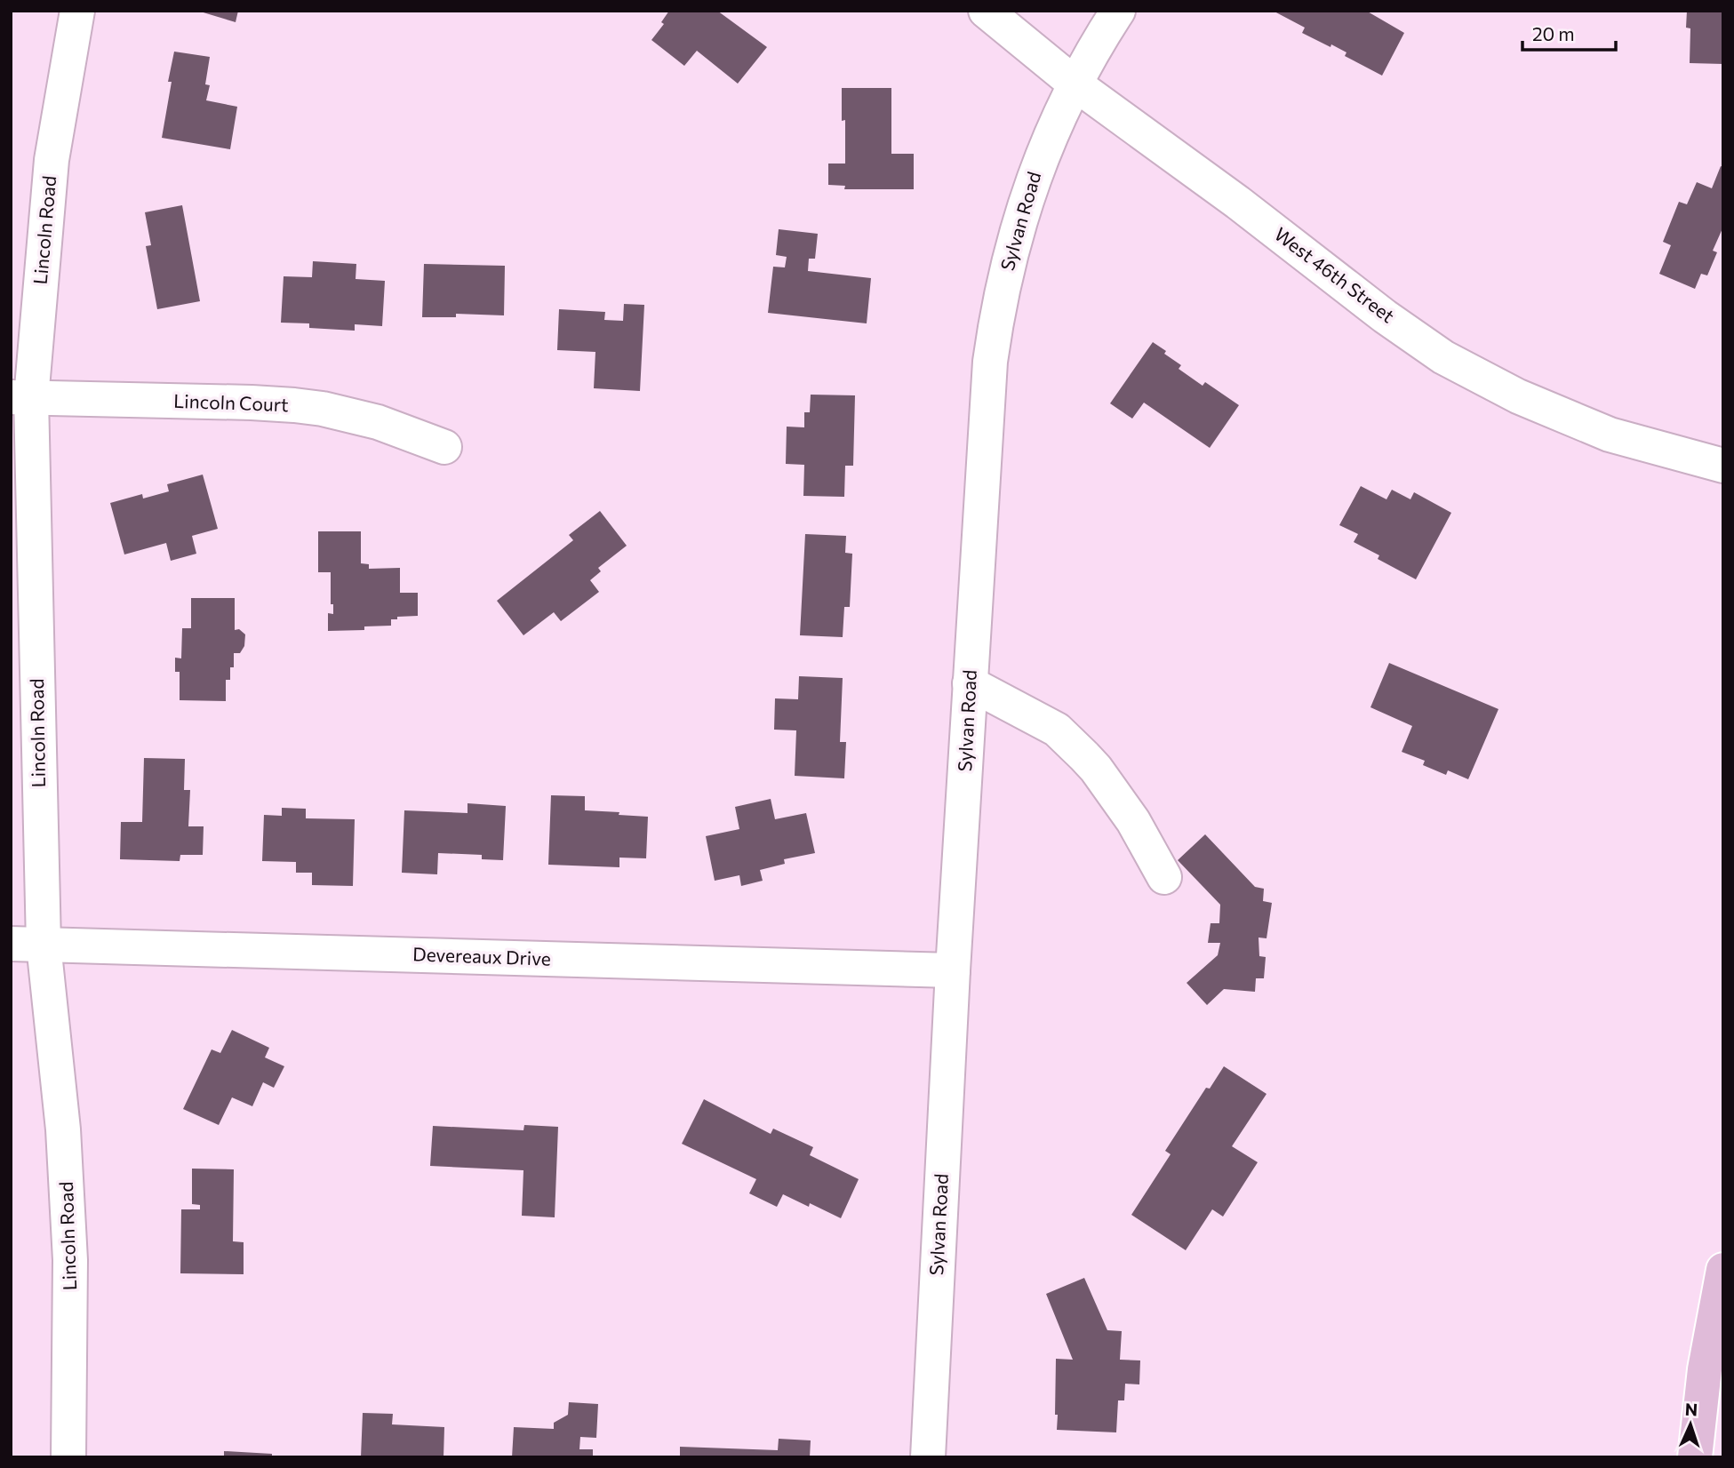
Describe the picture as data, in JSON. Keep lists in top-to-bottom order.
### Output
{
  "streets": {
    "street": [
      "Sylvan Road",
      "Lincoln Road",
      "West 46th Street",
      "Lincoln Court",
      "Devereaux Drive"
    ]
  },
  "crossings": [
    ["Sylvan Road", "West 46th Street"],
    ["Sylvan Road", "Devereaux Drive"],
    ["Lincoln Road", "Lincoln Court"],
    ["Lincoln Road", "Devereaux Drive"]
  ],
  "scale_bar": "20 m",
  "north": "top"
}
